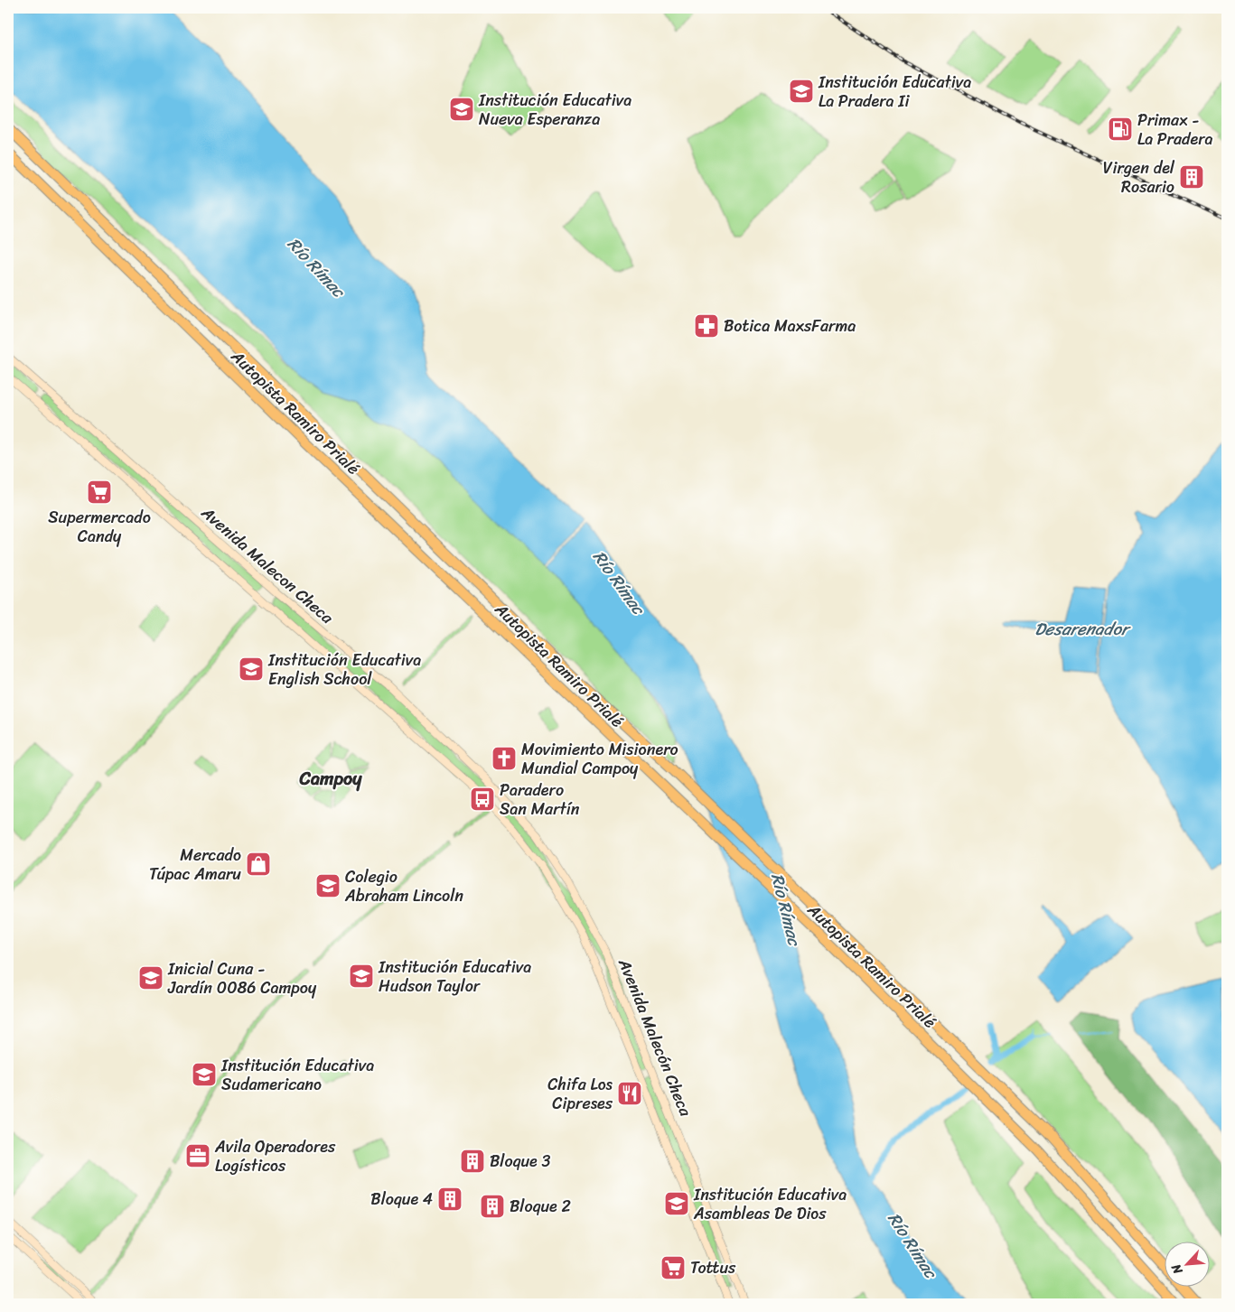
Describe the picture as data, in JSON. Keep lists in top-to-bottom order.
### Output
{
  "streets": {
    "highway": ["Autopista Ramiro Prialé"],
    "main road": ["Avenida Malecon Checa", "Avenida Malecón Checa"]
  },
  "crossings": [
    ["Avenida Malecon Checa", "Avenida Malecón Checa"]
  ],
  "districts": ["Campoy"],
  "water": ["Río Rímac", "Desarenador"],
  "places": {
    "school or university": [
      "Institución Educativa La Pradera Ii",
      "Institución Educativa Nueva Esperanza",
      "Institución Educativa English School",
      "Colegio Abraham Lincoln",
      "Institución Educativa Hudson Taylor",
      "Inicial Cuna - Jardín 0086 Campoy",
      "Institución Educativa Sudamericano",
      "Institución Educativa Asambleas De Dios"
    ],
    "fuel station": ["Primax - La Pradera"],
    "building": [
      "Virgen del Rosario",
      "Bloque 3",
      "Bloque 4",
      "Bloque 2"
    ],
    "pharmacy": ["Botica MaxsFarma"],
    "supermarket": ["Supermercado Candy", "Tottus"],
    "church": ["Movimiento Misionero Mundial Campoy"],
    "bus stop": ["Paradero San Martín"],
    "shop": ["Mercado Túpac Amaru"],
    "restaurant": ["Chifa Los Cipreses"],
    "office": ["Avila Operadores Logísticos"]
  },
  "north": "bottom left"
}
